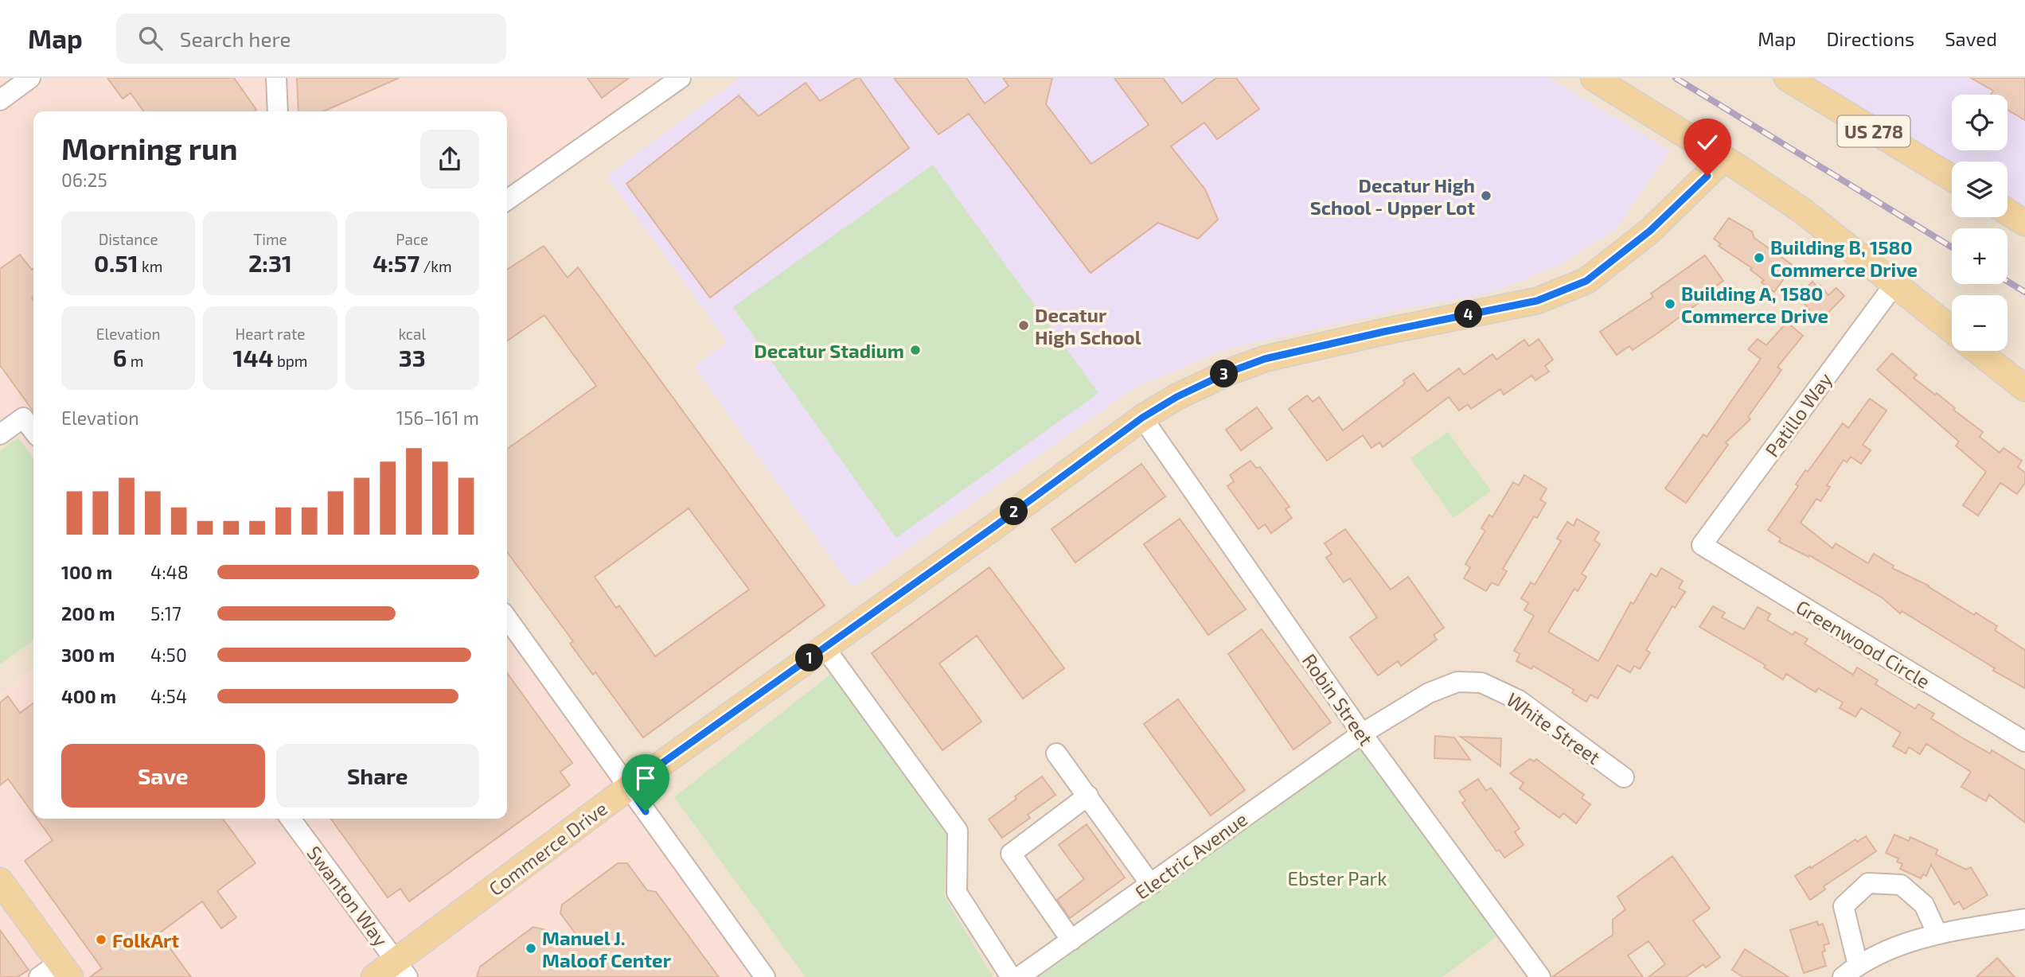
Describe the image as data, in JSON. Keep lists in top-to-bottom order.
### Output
{
  "streets": {
    "main road": ["US 278", "Commerce Drive"],
    "street": [
      "Patillo Way",
      "Greenwood Circle",
      "Robin Street",
      "White Street",
      "Electric Avenue",
      "Swanton Way"
    ]
  },
  "crossings": [
    ["Patillo Way", "Greenwood Circle"],
    ["Robin Street", "White Street"],
    ["Robin Street", "Commerce Drive"],
    ["Robin Street", "Electric Avenue"],
    ["White Street", "Electric Avenue"],
    ["Commerce Drive", "Swanton Way"]
  ],
  "parks": ["Ebster Park"],
  "places": [
    "Decatur High School - Upper Lot",
    "Building B, 1580 Commerce Drive",
    "Building A, 1580 Commerce Drive",
    "Decatur High School",
    "Decatur Stadium",
    "FolkArt",
    "Manuel J. Maloof Center"
  ],
  "page": {
    "header": "Map",
    "search": "Search here",
    "nav": ["Map", "Directions", "Saved"],
    "map_buttons": ["+", "−"],
    "heading": ["Morning run", "06:25"],
    "stats": [
      ["Distance", "0.51 km"],
      ["Time", "2:31"],
      ["Pace", "4:57 /km"],
      ["Elevation", "6 m"],
      ["Heart rate", "144 bpm"],
      ["kcal", "33"]
    ],
    "pins": [
      "4",
      "3",
      "2",
      "1"
    ],
    "chart": ["Elevation", "156–161 m"],
    "list": [
      {
        "name": "100 m",
        "note": "4:48"
      },
      {
        "name": "200 m",
        "note": "5:17"
      },
      {
        "name": "300 m",
        "note": "4:50"
      },
      {
        "name": "400 m",
        "note": "4:54"
      }
    ],
    "buttons": ["Save", "Share"]
  }
}
